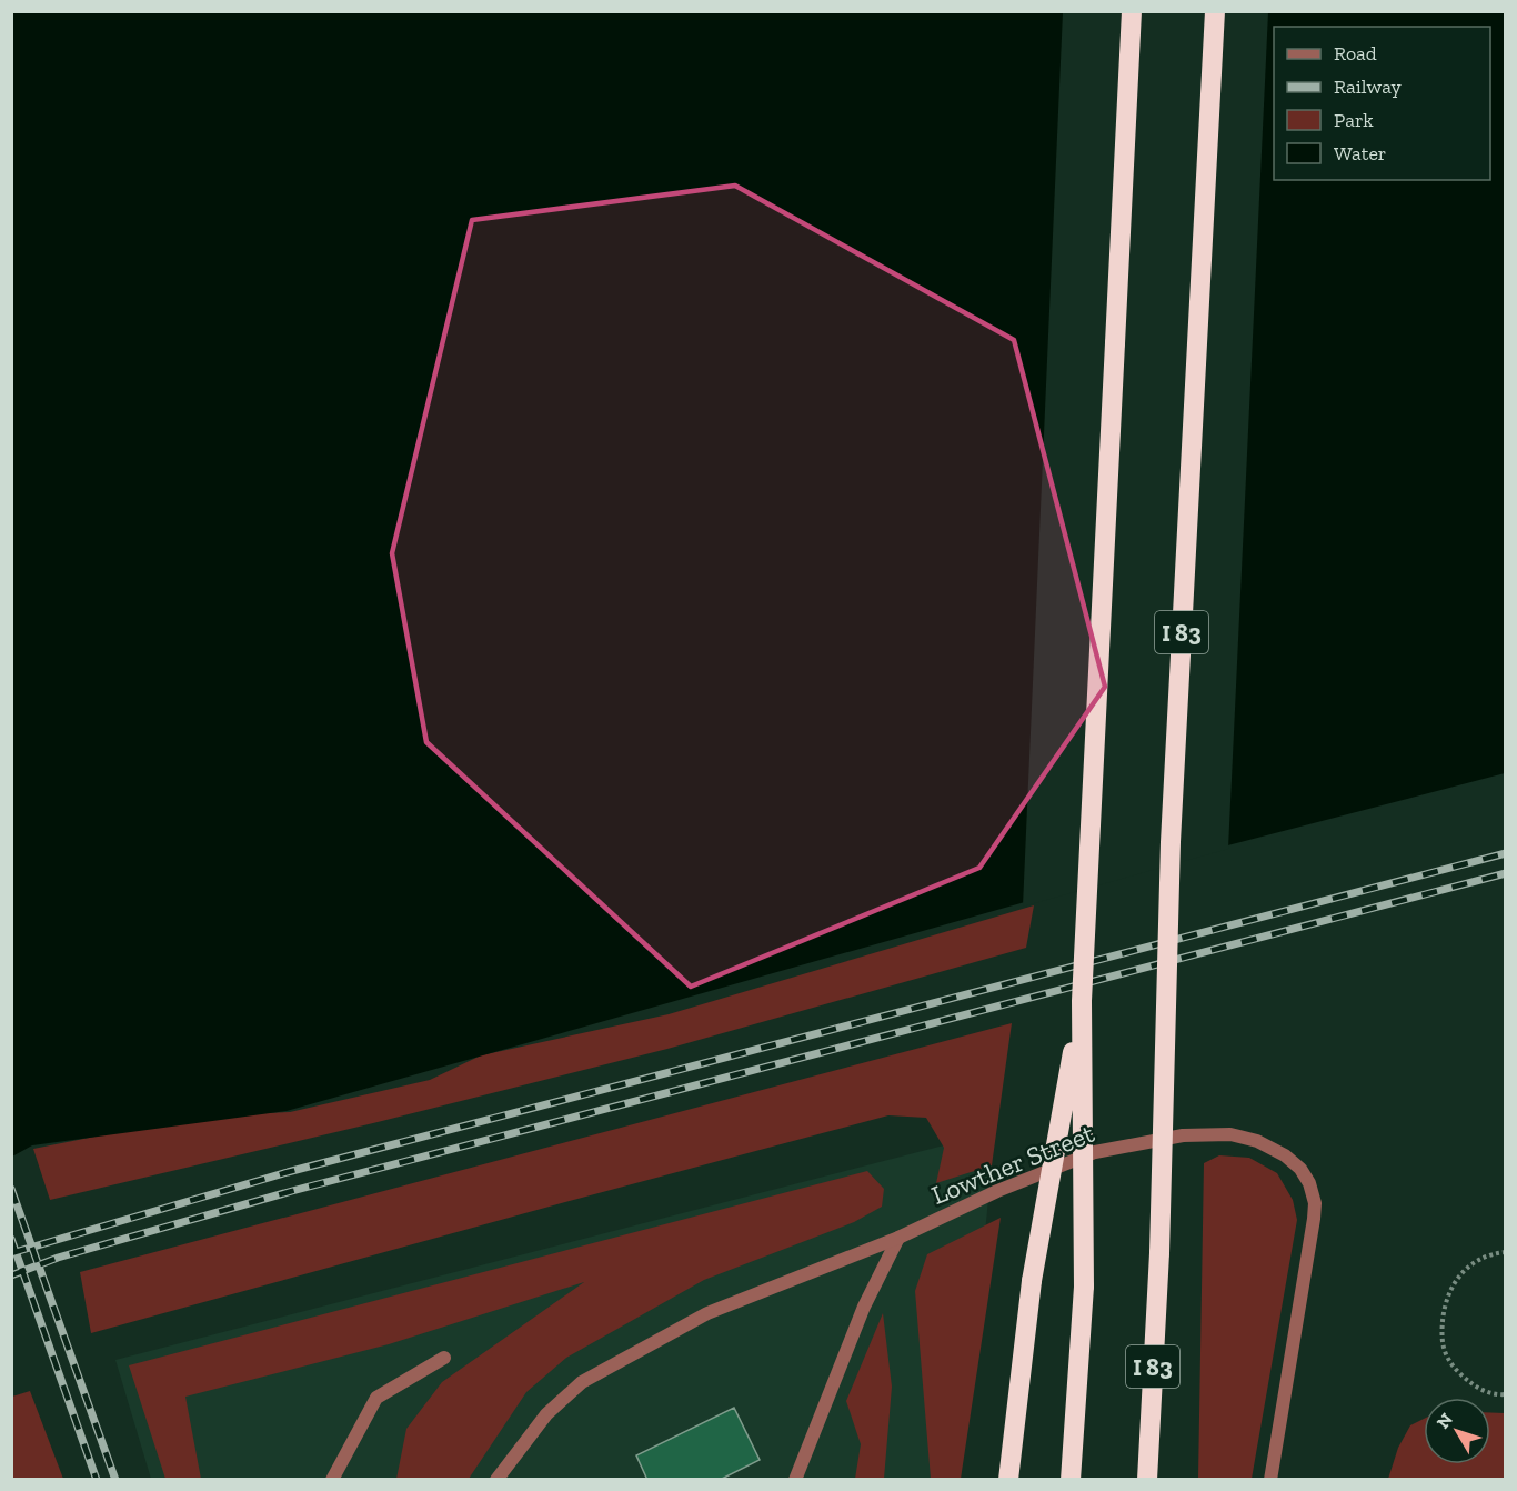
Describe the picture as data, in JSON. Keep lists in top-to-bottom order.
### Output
{
  "streets": {
    "highway": ["I 83"],
    "street": ["Lowther Street"]
  },
  "legend": [
    "Road",
    "Railway",
    "Park",
    "Water"
  ],
  "north": "top left"
}
